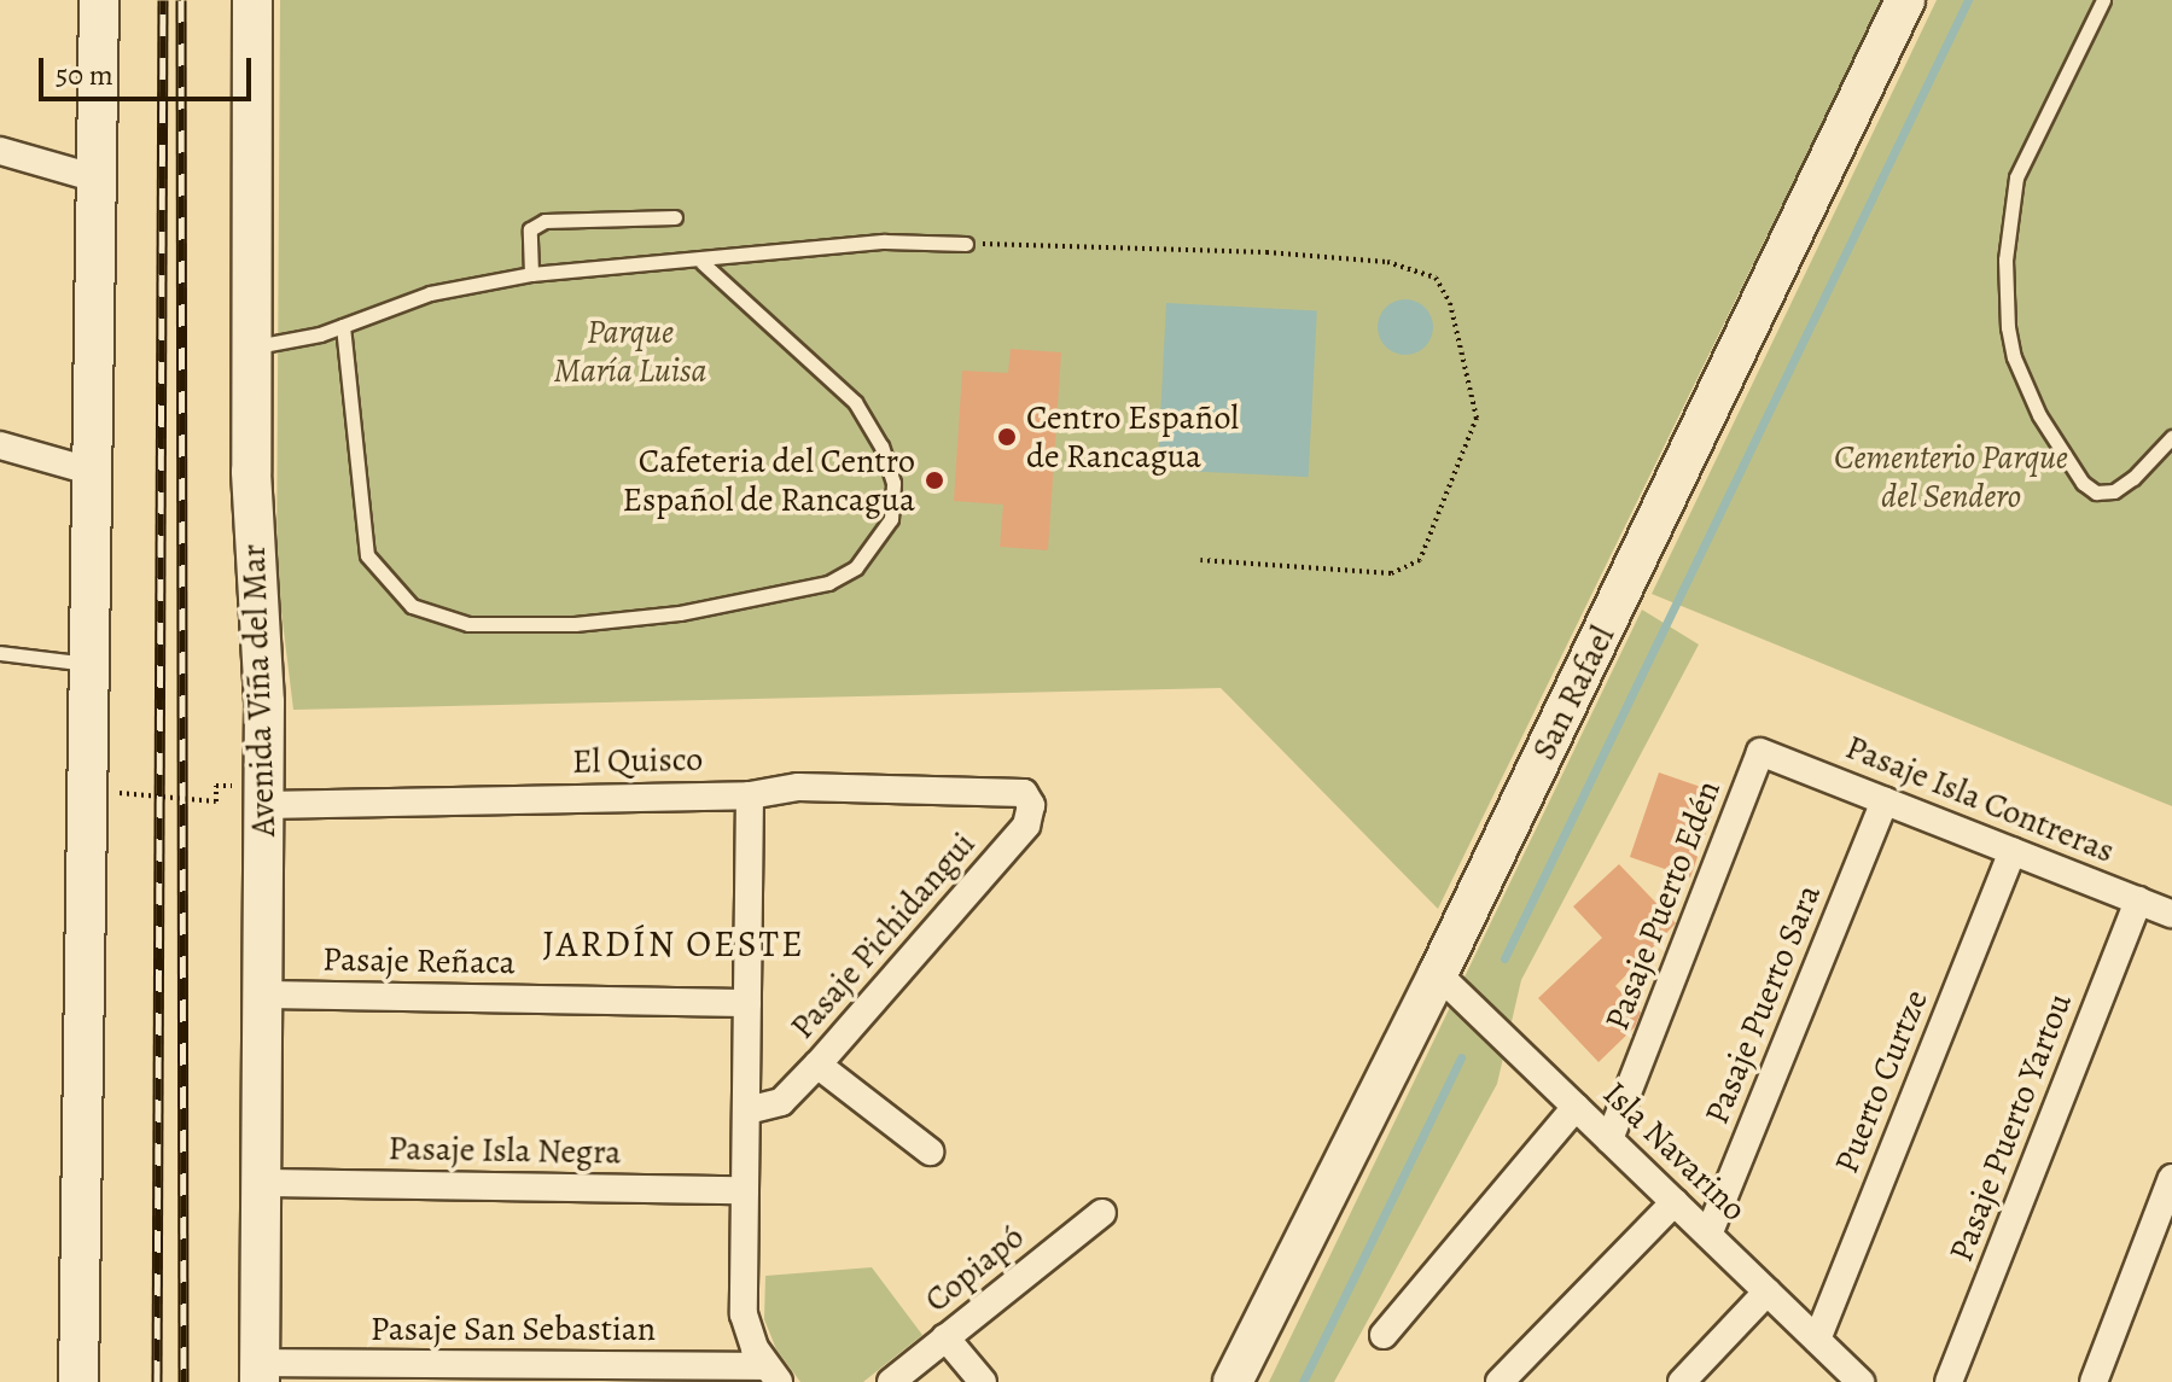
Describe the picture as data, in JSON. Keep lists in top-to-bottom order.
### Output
{
  "streets": {
    "street": [
      "Avenida Viña del Mar",
      "San Rafael",
      "El Quisco",
      "Pasaje Isla Contreras",
      "Pasaje Puerto Edén",
      "Pasaje Pichidangui",
      "Pasaje Reñaca",
      "Pasaje Puerto Sara",
      "Puerto Curtze",
      "Pasaje Puerto Yartou",
      "Pasaje Isla Negra",
      "Isla Navarino",
      "Copiapó",
      "Pasaje San Sebastian"
    ]
  },
  "crossings": [
    ["Avenida Viña del Mar", "El Quisco"],
    ["Avenida Viña del Mar", "Pasaje Reñaca"],
    ["Avenida Viña del Mar", "Pasaje Isla Negra"],
    ["Avenida Viña del Mar", "Pasaje San Sebastian"],
    ["San Rafael", "Isla Navarino"],
    ["El Quisco", "Pasaje Pichidangui"],
    ["Pasaje Isla Contreras", "Pasaje Puerto Edén"],
    ["Pasaje Isla Contreras", "Pasaje Puerto Sara"],
    ["Pasaje Isla Contreras", "Puerto Curtze"],
    ["Pasaje Isla Contreras", "Pasaje Puerto Yartou"],
    ["Pasaje Puerto Edén", "Isla Navarino"],
    ["Pasaje Puerto Sara", "Isla Navarino"],
    ["Puerto Curtze", "Isla Navarino"]
  ],
  "districts": ["JARDÍN OESTE"],
  "parks": ["Parque María Luisa", "Cementerio Parque del Sendero"],
  "places": ["Centro Español de Rancagua", "Cafeteria del Centro Español de Rancagua"],
  "scale_bar": "50 m"
}
